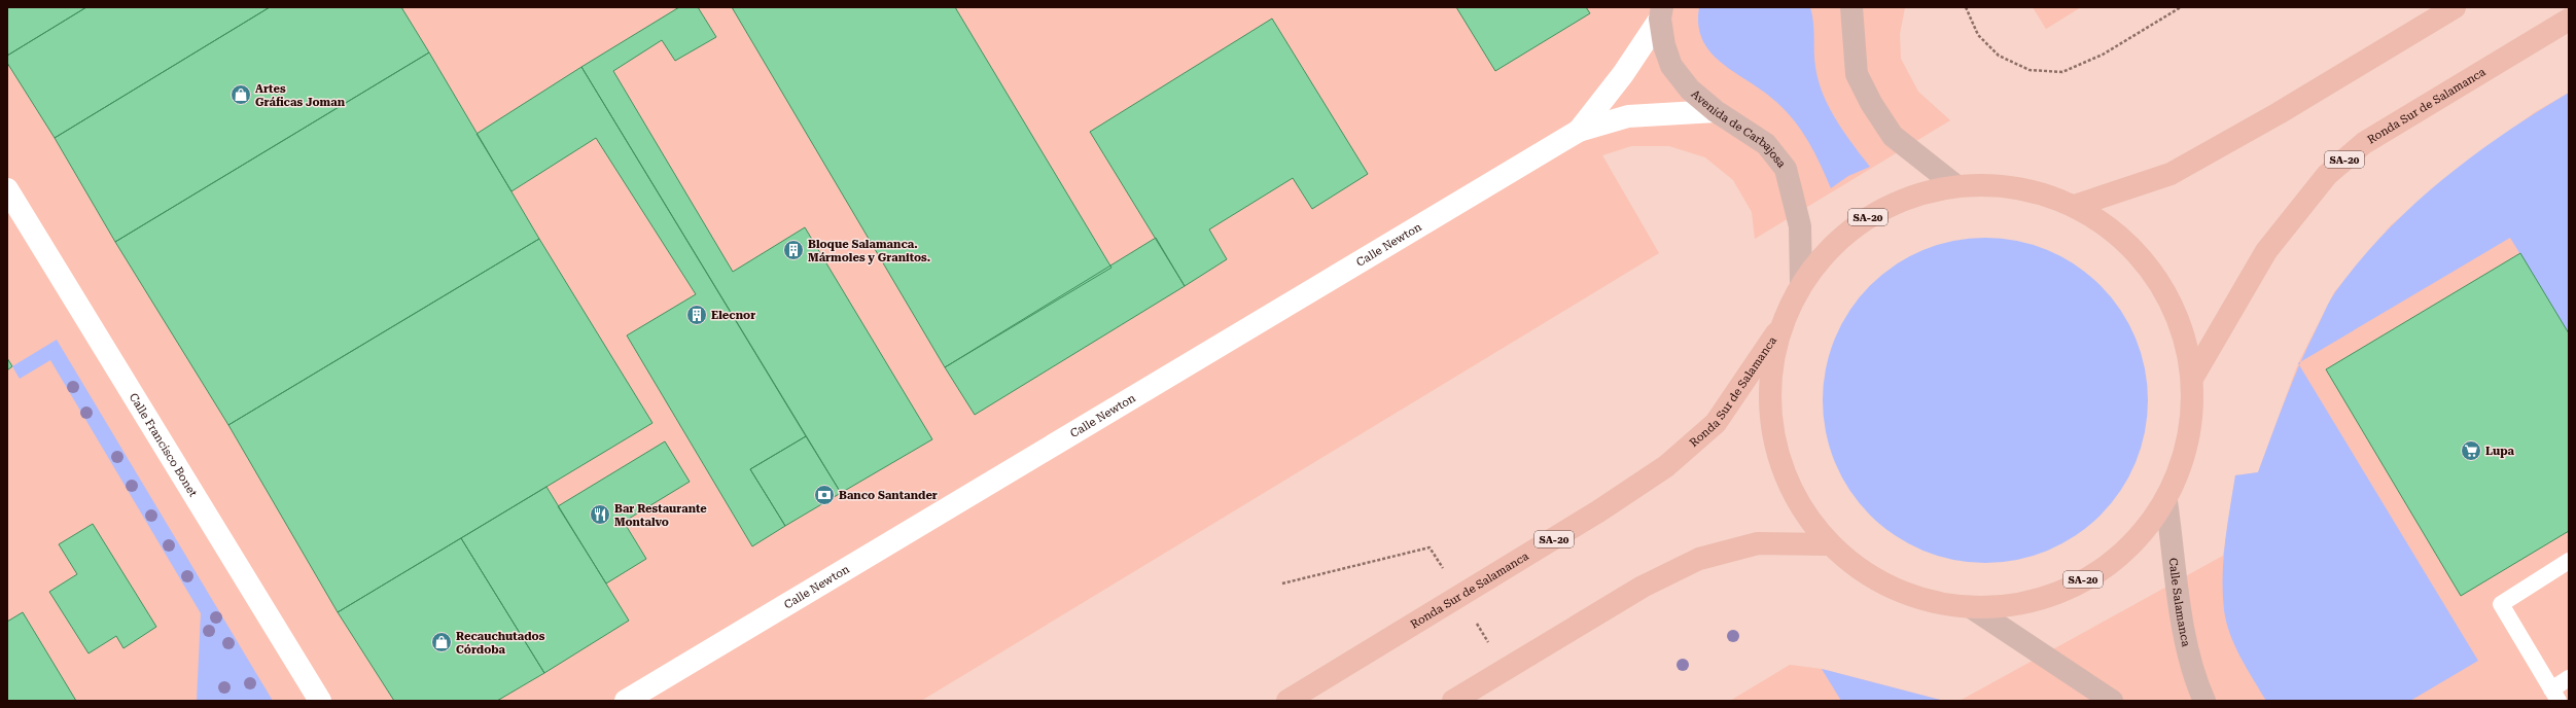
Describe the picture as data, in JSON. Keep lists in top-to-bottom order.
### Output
{
  "streets": {
    "highway": ["Ronda Sur de Salamanca", "SA-20"],
    "main road": ["Avenida de Carbajosa", "Calle Salamanca"],
    "street": ["Calle Newton", "Calle Francisco Bonet"]
  },
  "crossings": [
    ["Ronda Sur de Salamanca", "Avenida de Carbajosa"],
    ["Ronda Sur de Salamanca", "Calle Salamanca"],
    ["Avenida de Carbajosa", "Calle Newton"]
  ],
  "places": {
    "shop": ["Artes Gráficas Joman", "Recauchutados Córdoba"],
    "building": ["Bloque Salamanca. Mármoles y Granitos.", "Elecnor"],
    "supermarket": ["Lupa"],
    "bank": ["Banco Santander"],
    "restaurant": ["Bar Restaurante Montalvo"]
  }
}
